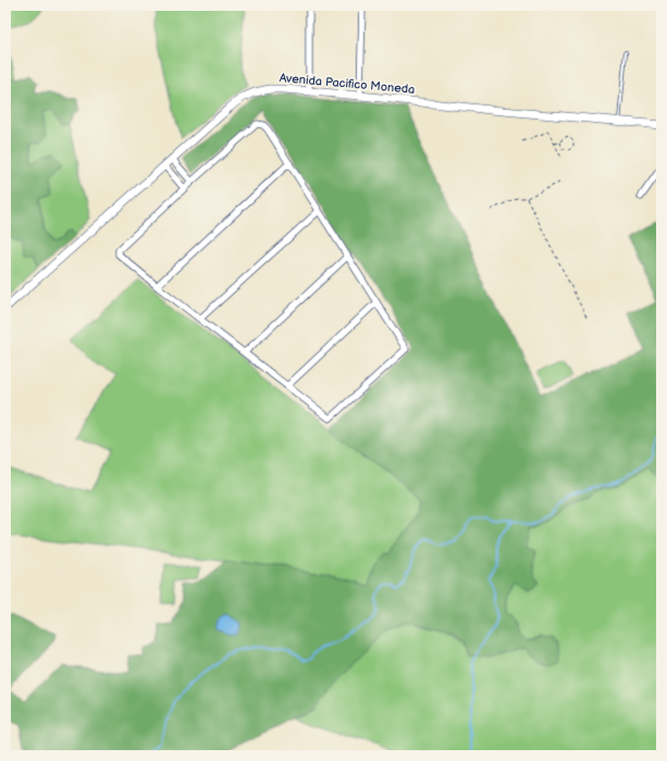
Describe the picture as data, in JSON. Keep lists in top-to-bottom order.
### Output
{
  "streets": {
    "street": ["Avenida Pacifico Moneda"]
  }
}
